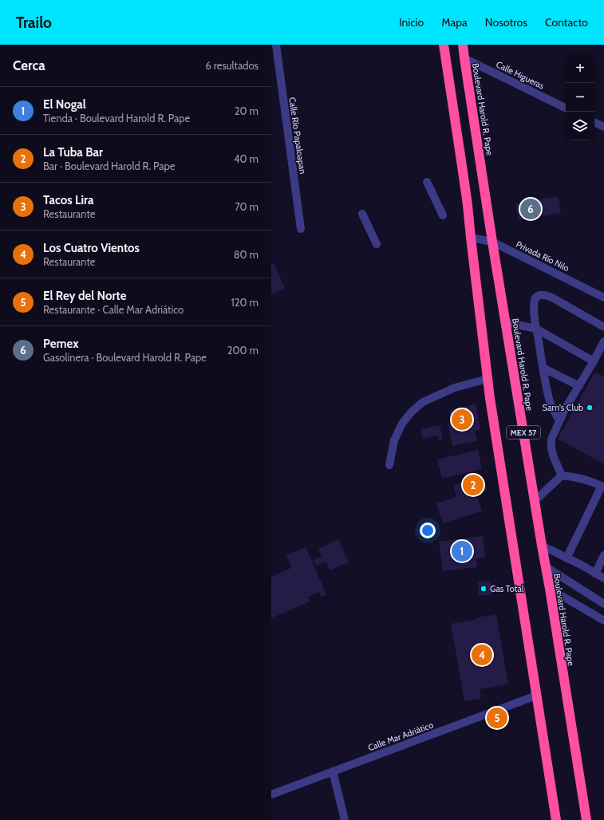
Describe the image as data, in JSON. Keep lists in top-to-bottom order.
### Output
{
  "streets": {
    "highway": ["Boulevard Harold R. Pape", "MEX 57"],
    "street": [
      "Calle Higueras",
      "Calle Río Papaloapan",
      "Privada Río Nilo",
      "Calle Mar Adriático"
    ]
  },
  "crossings": [
    ["Calle Higueras", "Boulevard Harold R. Pape"],
    ["Boulevard Harold R. Pape", "Privada Río Nilo"],
    ["Privada Río Nilo", "MEX 57"],
    ["MEX 57", "Calle Mar Adriático"]
  ],
  "places": ["Sam's Club", "Gas Total"],
  "page": {
    "header": "Trailo",
    "nav": [
      "Inicio",
      "Mapa",
      "Nosotros",
      "Contacto"
    ],
    "heading": ["Cerca", "6 resultados"],
    "map_buttons": ["+", "−"],
    "list": [
      {
        "mark": "1",
        "name": "El Nogal",
        "note": "Tienda · Boulevard Harold R. Pape",
        "value": "20 m"
      },
      {
        "mark": "2",
        "name": "La Tuba Bar",
        "note": "Bar · Boulevard Harold R. Pape",
        "value": "40 m"
      },
      {
        "mark": "3",
        "name": "Tacos Lira",
        "note": "Restaurante",
        "value": "70 m"
      },
      {
        "mark": "4",
        "name": "Los Cuatro Vientos",
        "note": "Restaurante",
        "value": "80 m"
      },
      {
        "mark": "5",
        "name": "El Rey del Norte",
        "note": "Restaurante · Calle Mar Adriático",
        "value": "120 m"
      },
      {
        "mark": "6",
        "name": "Pemex",
        "note": "Gasolinera · Boulevard Harold R. Pape",
        "value": "200 m"
      }
    ],
    "pins": [
      "6",
      "3",
      "2",
      "1",
      "4",
      "5"
    ]
  }
}
